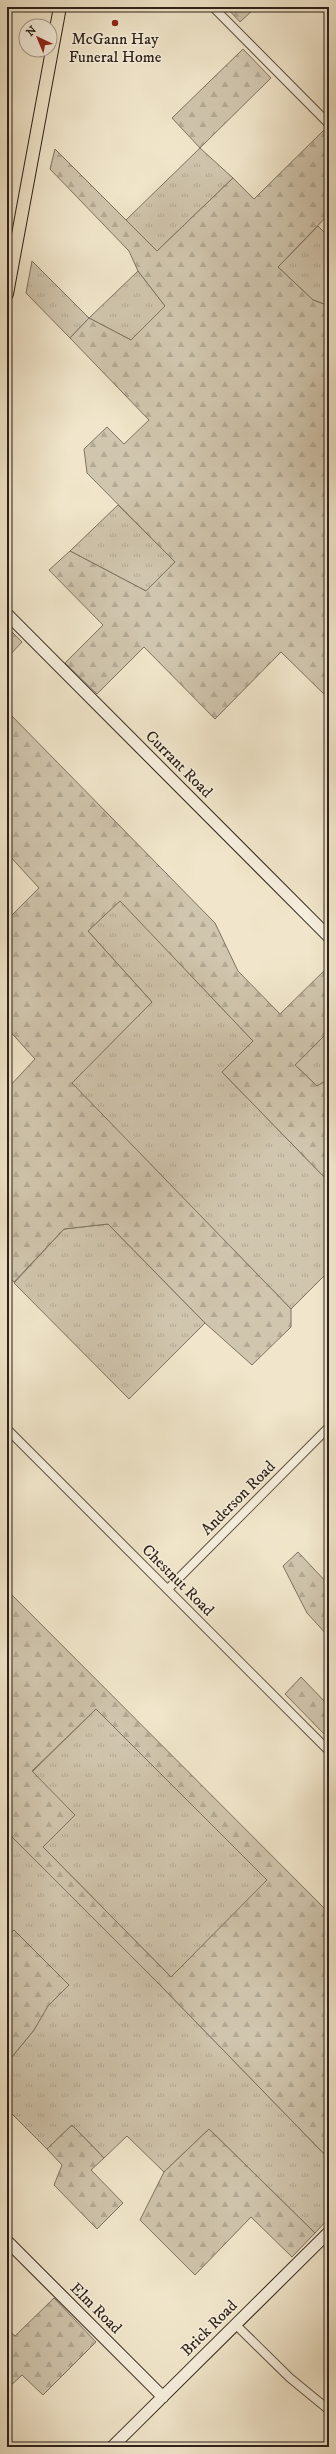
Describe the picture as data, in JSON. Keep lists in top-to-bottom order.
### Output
{
  "streets": {
    "street": [
      "Currant Road",
      "Anderson Road",
      "Chestnut Road",
      "Elm Road",
      "Brick Road"
    ]
  },
  "crossings": [
    ["Anderson Road", "Chestnut Road"],
    ["Elm Road", "Brick Road"]
  ],
  "places": ["McGann Hay Funeral Home"],
  "north": "top left"
}
